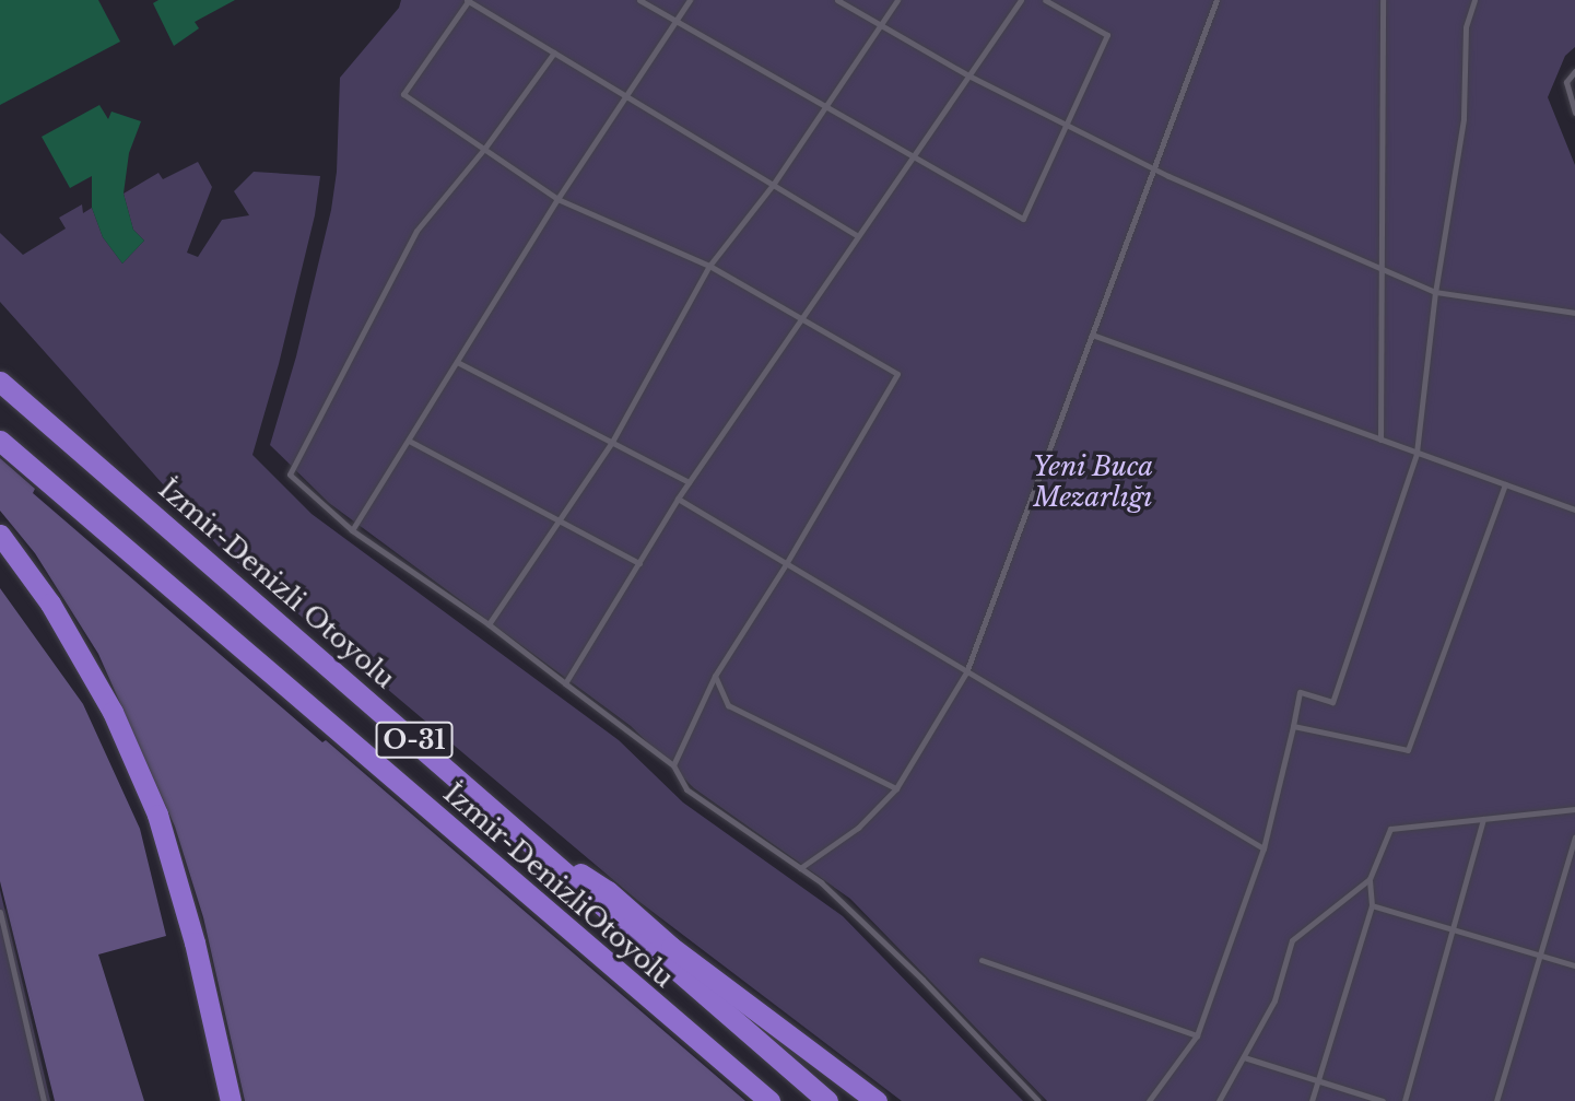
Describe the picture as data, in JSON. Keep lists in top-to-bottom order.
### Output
{
  "streets": {
    "highway": ["İzmir-Denizli Otoyolu", "O-31", "İzmir-DenizliOtoyolu"]
  },
  "parks": ["Yeni Buca Mezarlığı"]
}
